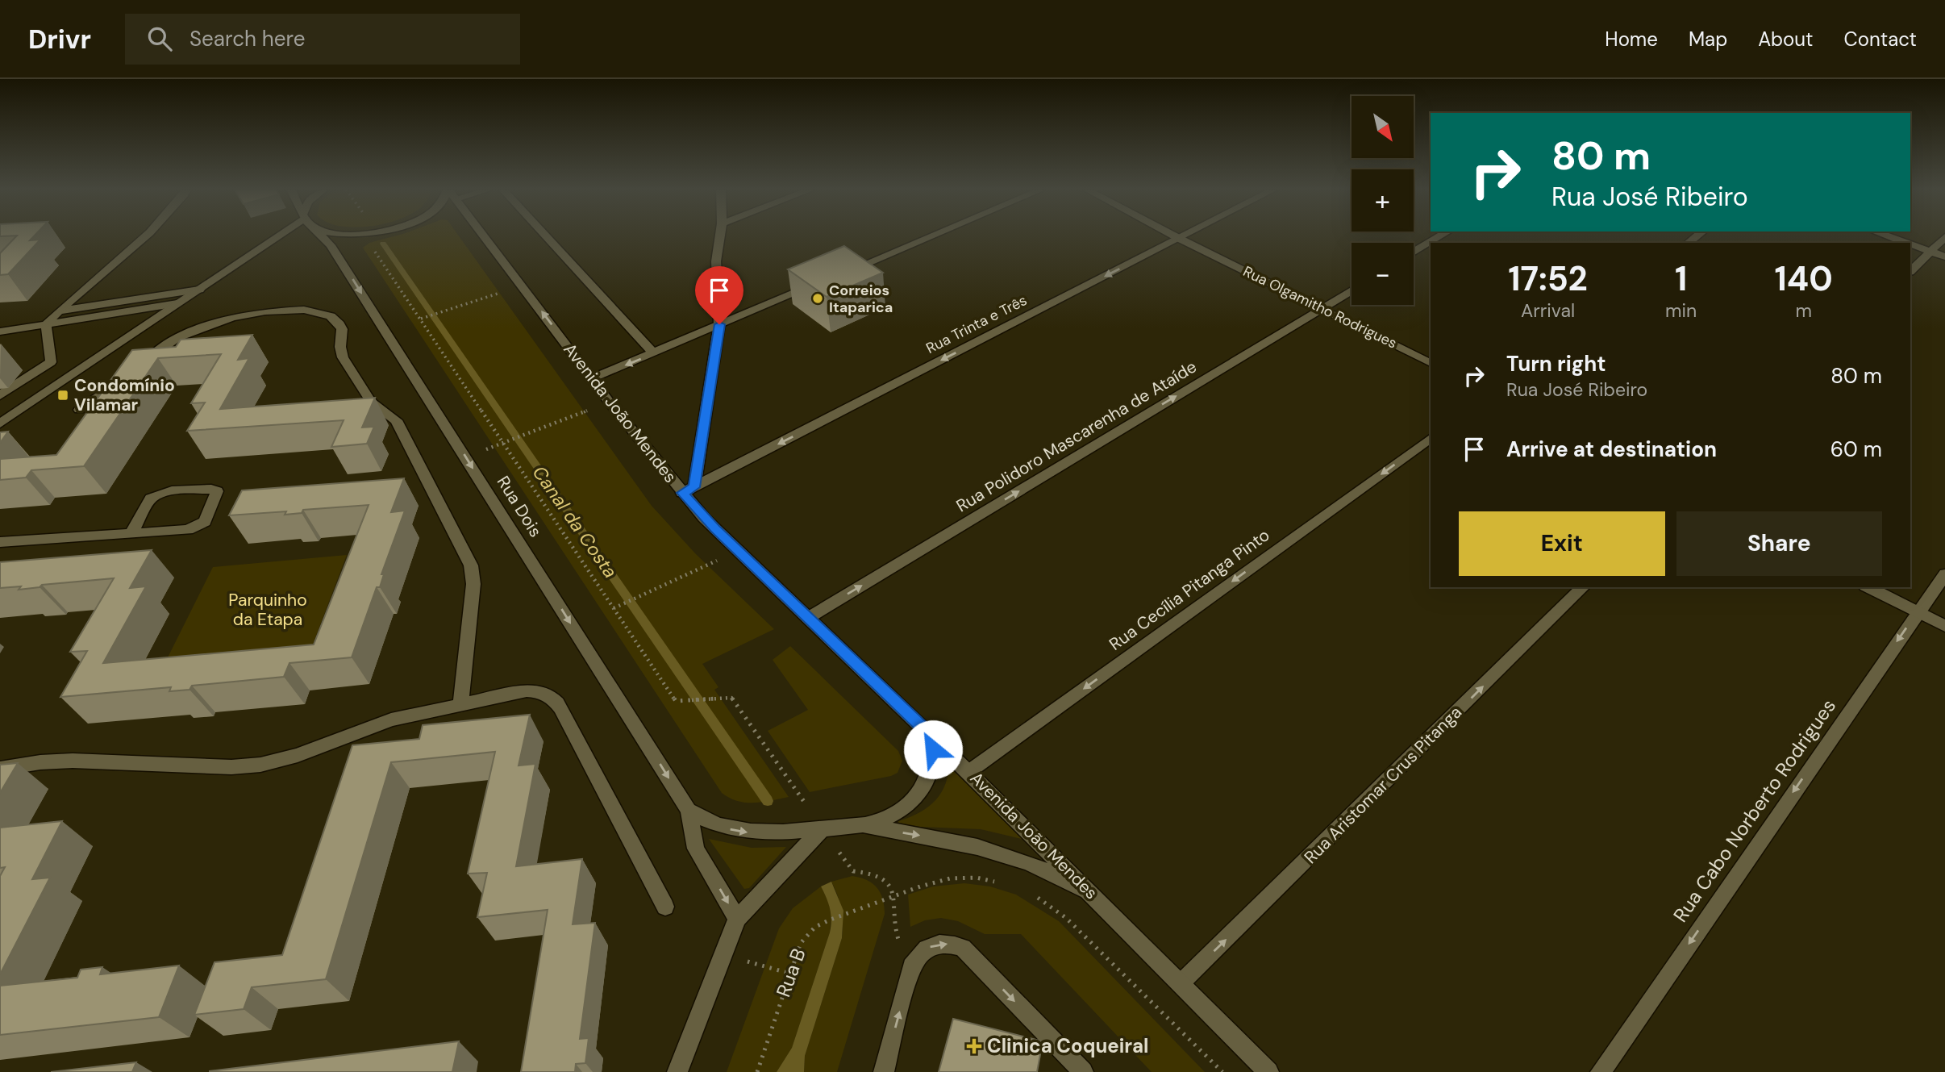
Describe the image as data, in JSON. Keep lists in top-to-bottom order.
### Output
{
  "streets": {
    "street": [
      "Rua Olgamitho Rodrigues",
      "Rua Trinta e Três",
      "Avenida João Mendes",
      "Rua Polidoro Mascarenha de Ataíde",
      "Rua Dois",
      "Rua Cecília Pitanga Pinto",
      "Rua Aristomar Crus Pitanga",
      "Rua Cabo Norberto Rodrigues"
    ],
    "path": ["Rua B"]
  },
  "crossings": [
    ["Rua Olgamitho Rodrigues", "Rua Trinta e Três"],
    ["Rua Olgamitho Rodrigues", "Rua Polidoro Mascarenha de Ataíde"],
    ["Rua Trinta e Três", "Avenida João Mendes"],
    ["Avenida João Mendes", "Rua Polidoro Mascarenha de Ataíde"],
    ["Avenida João Mendes", "Rua Cecília Pitanga Pinto"],
    ["Avenida João Mendes", "Rua Aristomar Crus Pitanga"]
  ],
  "one_way": [
    "Rua Trinta e Três",
    "Rua Polidoro Mascarenha de Ataíde",
    "Rua Dois",
    "Rua Cecília Pitanga Pinto",
    "Rua Aristomar Crus Pitanga",
    "Rua Cabo Norberto Rodrigues"
  ],
  "water": ["Canal da Costa"],
  "parks": ["Parquinho da Etapa"],
  "places": {
    "other": ["Correios Itaparica"],
    "transit": ["Condomínio Vilamar"],
    "health": ["Clinica Coqueiral"]
  },
  "north": "bottom right",
  "page": {
    "header": "Drivr",
    "search": "Search here",
    "nav": [
      "Home",
      "Map",
      "About",
      "Contact"
    ],
    "map_buttons": ["+", "−"],
    "turn": ["80 m", "Rua José Ribeiro"],
    "eta": [
      "17:52",
      "Arrival",
      "1",
      "min",
      "140",
      "m"
    ],
    "list": [
      {
        "name": "Turn right",
        "note": "Rua José Ribeiro",
        "value": "80 m"
      },
      {
        "name": "Arrive at destination",
        "value": "60 m"
      }
    ],
    "buttons": ["Exit", "Share"]
  }
}
